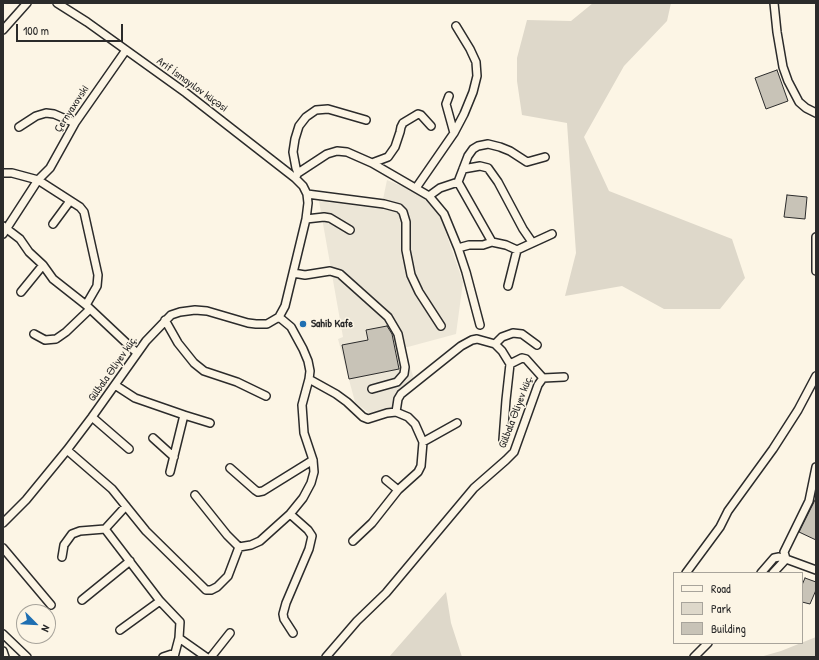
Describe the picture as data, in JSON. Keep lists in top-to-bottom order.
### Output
{
  "streets": {
    "street": ["Arif İsmayılov küçəsi", "Çernyaxovski", "Gülbala Əliyev küç."]
  },
  "crossings": [
    ["Arif İsmayılov küçəsi", "Çernyaxovski"]
  ],
  "places": ["Sahib Kafe"],
  "legend": ["Road", "Park", "Building"],
  "scale_bar": "100 m",
  "north": "bottom right"
}
